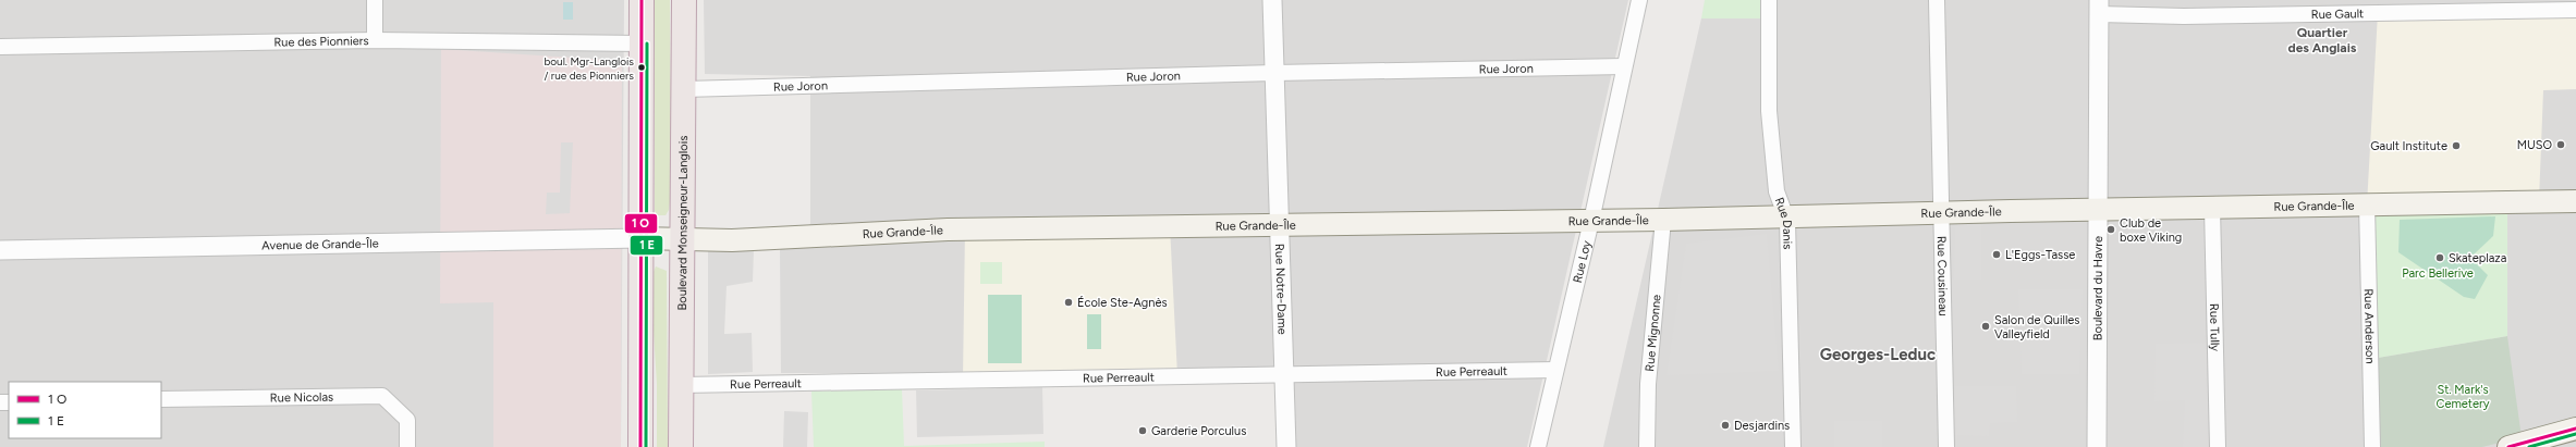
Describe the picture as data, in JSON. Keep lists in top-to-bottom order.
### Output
{
  "streets": {
    "highway": ["Boulevard Monseigneur-Langlois"],
    "main road": ["Rue Grande-Île"],
    "street": [
      "Rue Gault",
      "Rue des Pionniers",
      "Rue Joron",
      "Rue Danis",
      "Avenue de Grande-Île",
      "Rue Loy",
      "Rue Cousineau",
      "Rue Notre-Dame",
      "Boulevard du Havre",
      "Rue Anderson",
      "Rue Tully",
      "Rue Mignonne",
      "Rue Perreault",
      "Rue Nicolas"
    ]
  },
  "crossings": [
    ["Rue Gault", "Boulevard du Havre"],
    ["Rue Joron", "Boulevard Monseigneur-Langlois"],
    ["Rue Joron", "Rue Loy"],
    ["Rue Joron", "Rue Notre-Dame"],
    ["Rue Grande-Île", "Rue Danis"],
    ["Rue Grande-Île", "Boulevard Monseigneur-Langlois"],
    ["Rue Grande-Île", "Avenue de Grande-Île"],
    ["Rue Grande-Île", "Rue Loy"],
    ["Rue Grande-Île", "Rue Cousineau"],
    ["Rue Grande-Île", "Rue Notre-Dame"],
    ["Rue Grande-Île", "Boulevard du Havre"],
    ["Rue Grande-Île", "Rue Anderson"],
    ["Rue Grande-Île", "Rue Tully"],
    ["Rue Grande-Île", "Rue Mignonne"],
    ["Boulevard Monseigneur-Langlois", "Rue Perreault"],
    ["Rue Loy", "Rue Perreault"],
    ["Rue Notre-Dame", "Rue Perreault"]
  ],
  "districts": ["Quartier des Anglais", "Georges-Leduc"],
  "parks": ["Parc Bellerive", "St. Mark's Cemetery"],
  "places": [
    "boul. Mgr-Langlois / rue des Pionniers",
    "MUSO",
    "Gault Institute",
    "Club de boxe Viking",
    "L'Eggs-Tasse",
    "Skateplaza",
    "École Ste-Agnès",
    "Salon de Quilles Valleyfield",
    "Desjardins",
    "Garderie Porculus"
  ],
  "legend": ["1 O", "1 E"]
}
